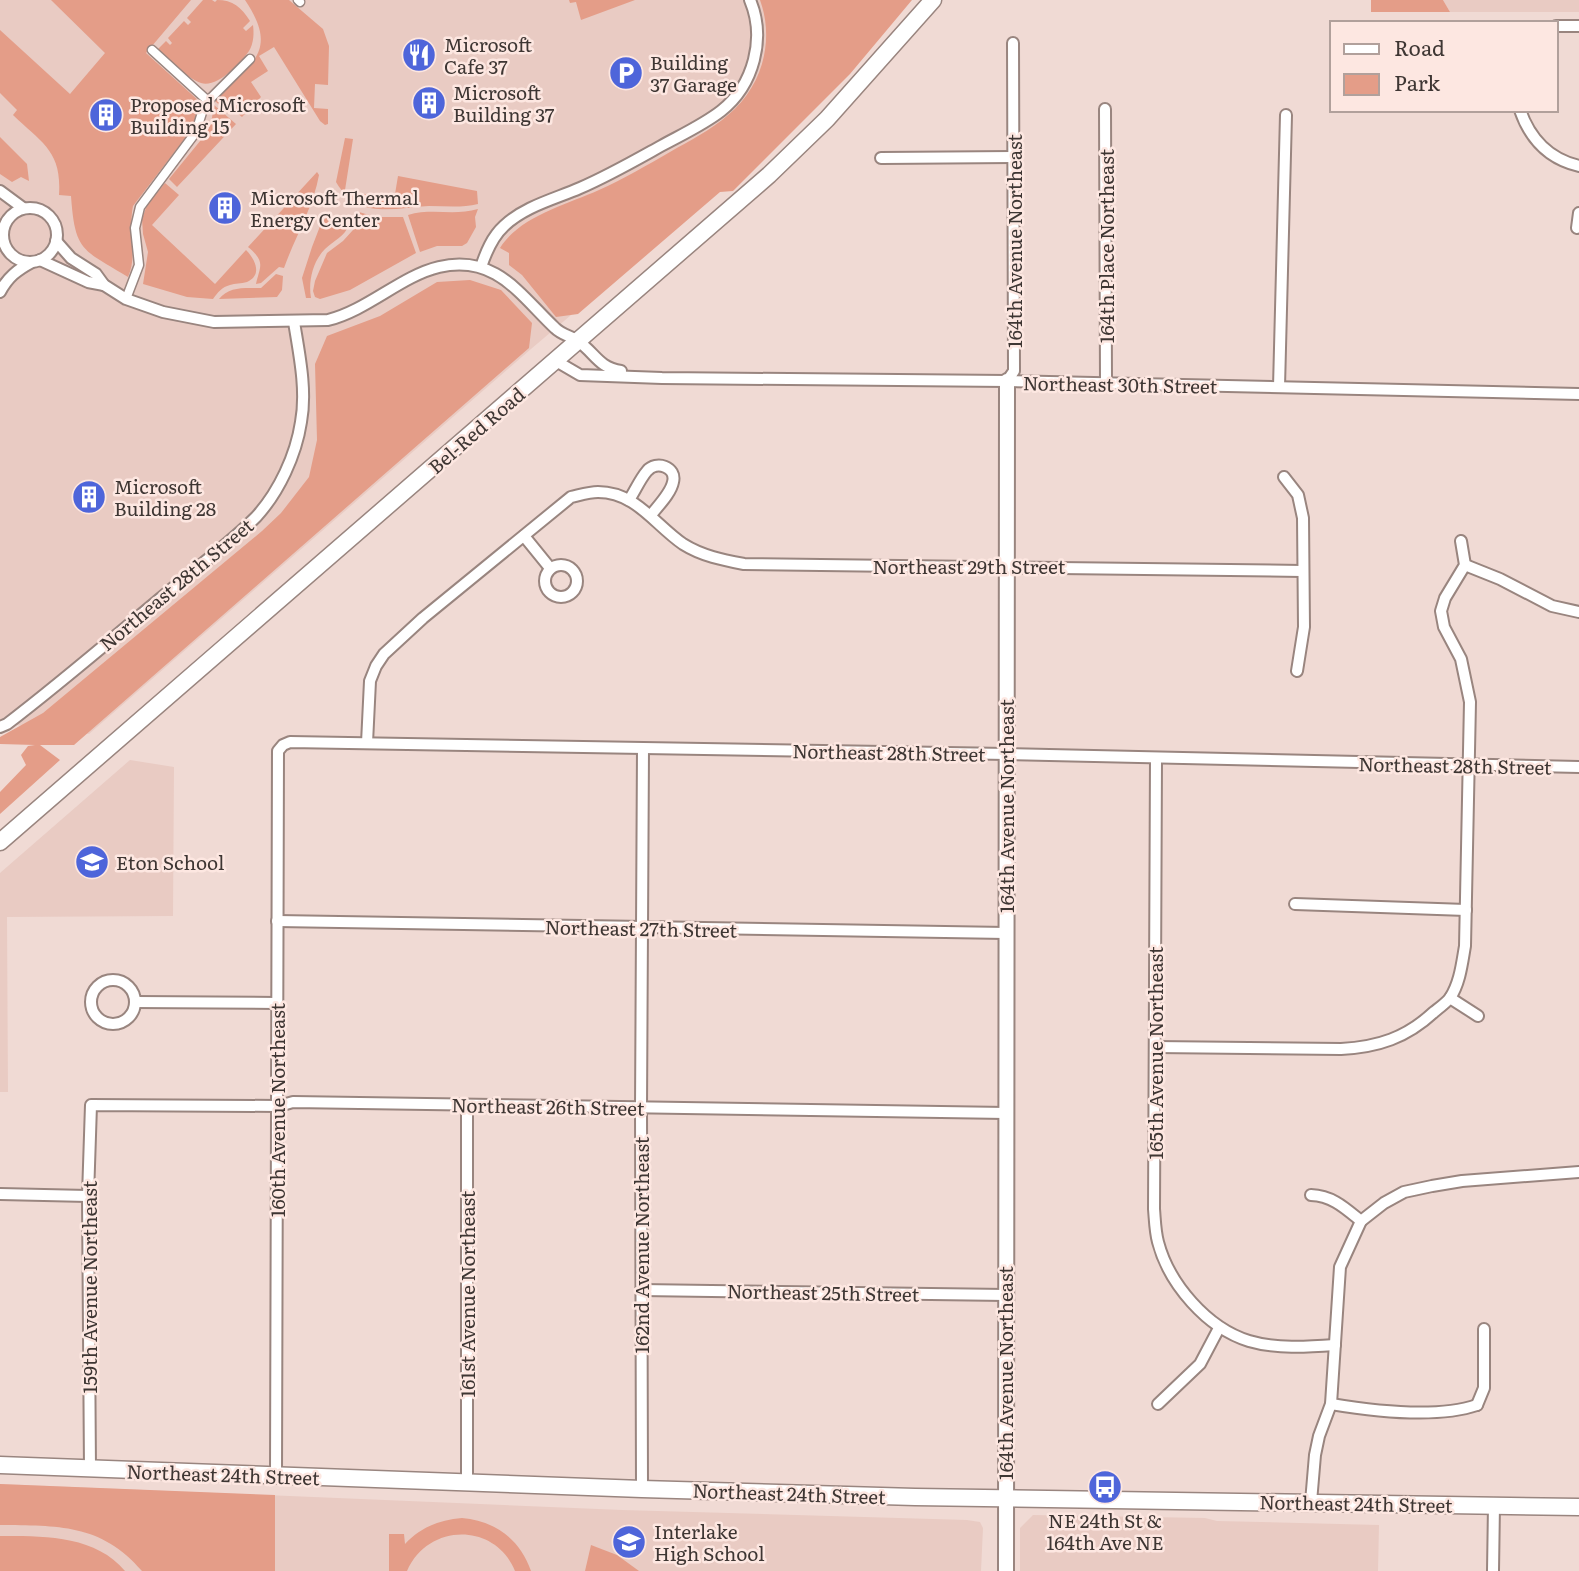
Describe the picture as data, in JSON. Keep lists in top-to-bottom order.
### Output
{
  "streets": {
    "main road": ["Bel-Red Road", "Northeast 24th Street"],
    "street": [
      "164th Avenue Northeast",
      "164th Place Northeast",
      "Northeast 30th Street",
      "Northeast 29th Street",
      "Northeast 28th Street",
      "Northeast 27th Street",
      "165th Avenue Northeast",
      "Northeast 26th Street",
      "160th Avenue Northeast",
      "162nd Avenue Northeast",
      "159th Avenue Northeast",
      "Northeast 25th Street",
      "161st Avenue Northeast"
    ]
  },
  "crossings": [
    ["164th Avenue Northeast", "Northeast 30th Street"],
    ["164th Avenue Northeast", "Northeast 29th Street"],
    ["164th Avenue Northeast", "Northeast 28th Street"],
    ["164th Avenue Northeast", "Northeast 27th Street"],
    ["164th Avenue Northeast", "Northeast 26th Street"],
    ["164th Avenue Northeast", "Northeast 25th Street"],
    ["164th Avenue Northeast", "Northeast 24th Street"],
    ["164th Place Northeast", "Northeast 30th Street"],
    ["Northeast 30th Street", "Bel-Red Road"],
    ["Northeast 28th Street", "165th Avenue Northeast"],
    ["Northeast 28th Street", "160th Avenue Northeast"],
    ["Northeast 28th Street", "162nd Avenue Northeast"],
    ["Northeast 27th Street", "160th Avenue Northeast"],
    ["Northeast 27th Street", "162nd Avenue Northeast"],
    ["Northeast 26th Street", "160th Avenue Northeast"],
    ["Northeast 26th Street", "162nd Avenue Northeast"],
    ["Northeast 26th Street", "159th Avenue Northeast"],
    ["Northeast 26th Street", "161st Avenue Northeast"],
    ["160th Avenue Northeast", "Northeast 24th Street"],
    ["162nd Avenue Northeast", "Northeast 25th Street"],
    ["162nd Avenue Northeast", "Northeast 24th Street"],
    ["159th Avenue Northeast", "Northeast 24th Street"],
    ["161st Avenue Northeast", "Northeast 24th Street"]
  ],
  "places": {
    "restaurant": ["Microsoft Cafe 37"],
    "parking": ["Building 37 Garage"],
    "building": [
      "Microsoft Building 37",
      "Proposed Microsoft Building 15",
      "Microsoft Thermal Energy Center",
      "Microsoft Building 28"
    ],
    "school or university": ["Eton School", "Interlake High School"],
    "bus stop": ["NE 24th St & 164th Ave NE"]
  },
  "legend": ["Road", "Park"]
}
